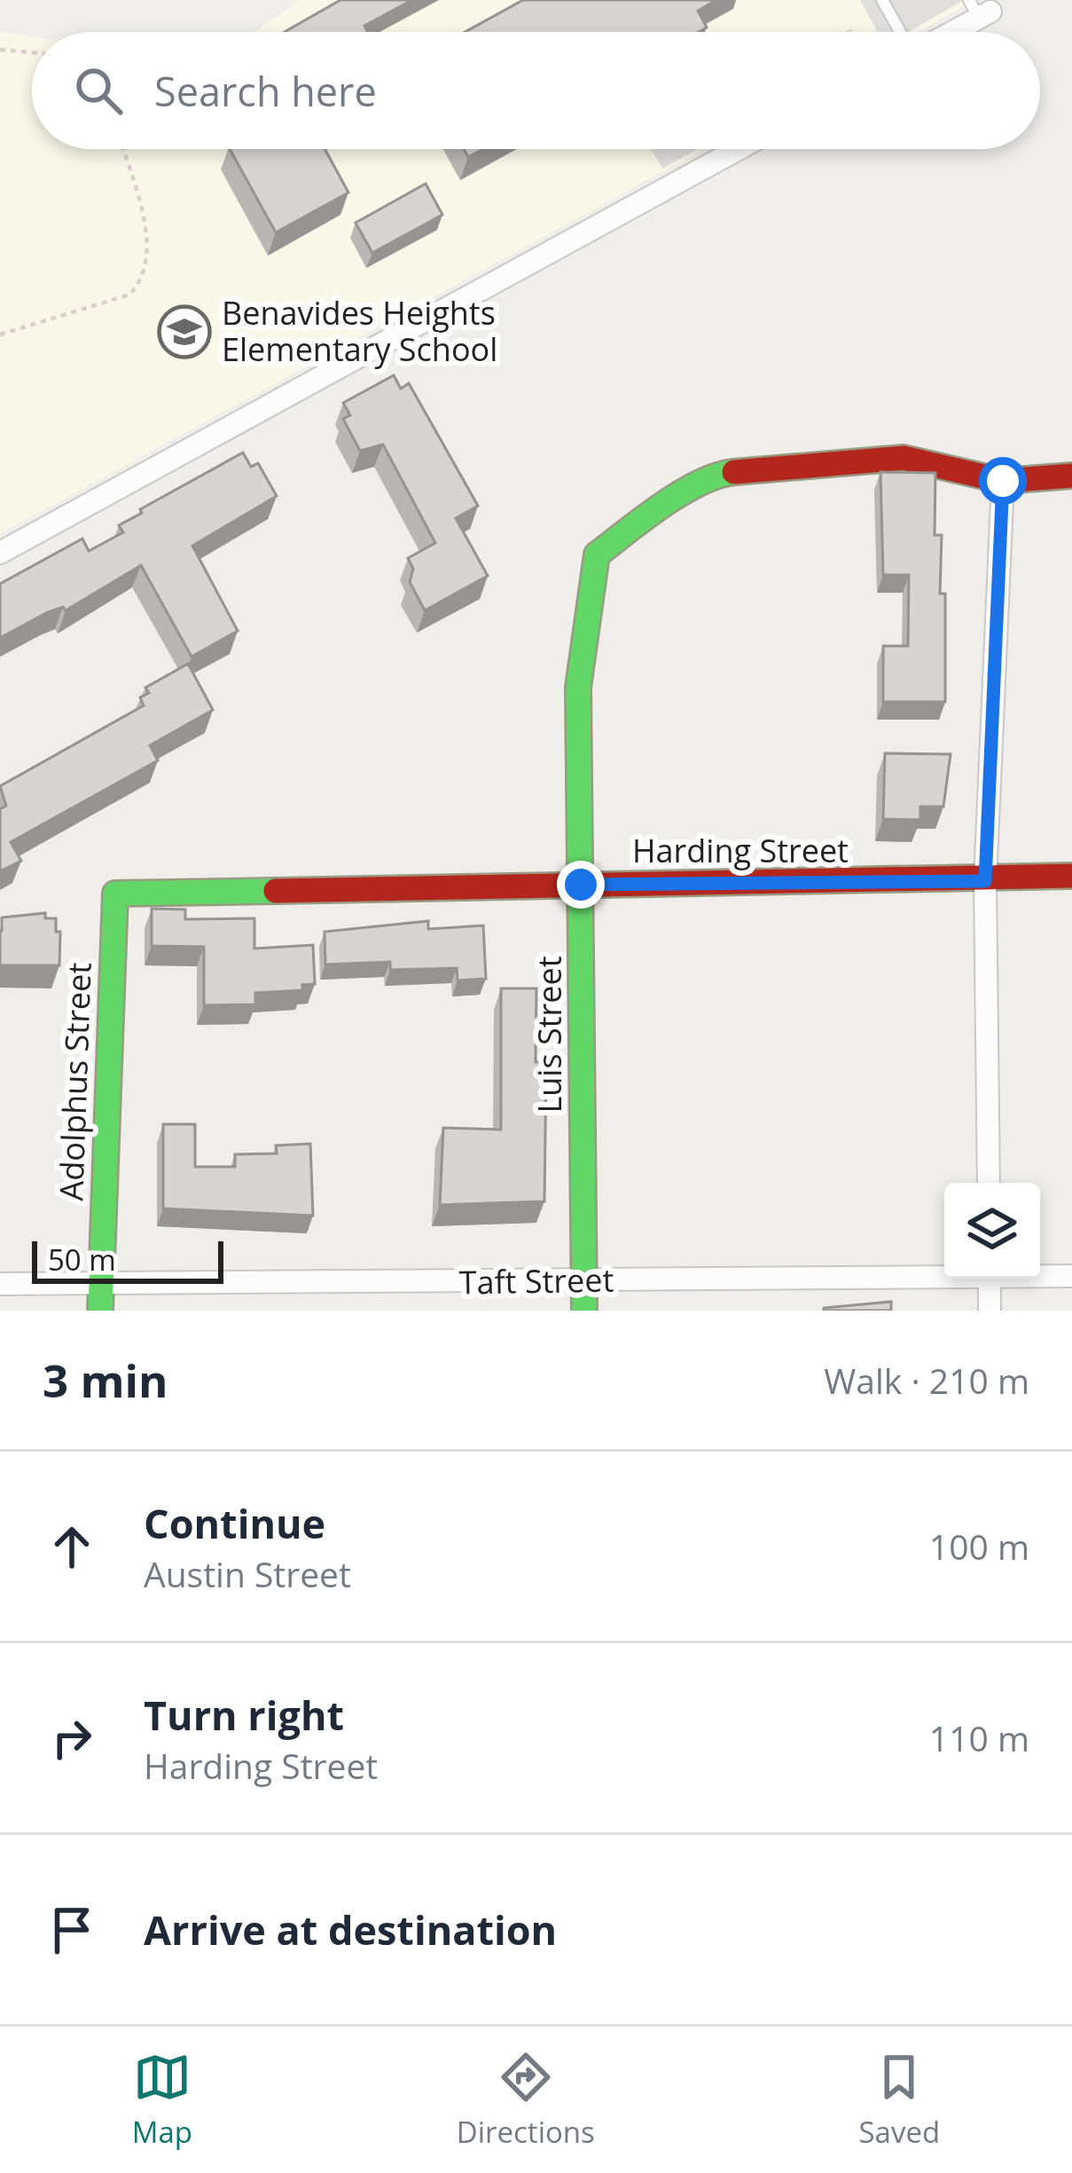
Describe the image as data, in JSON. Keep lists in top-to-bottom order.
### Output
{
  "streets": {
    "street": [
      "Harding Street",
      "Luis Street",
      "Adolphus Street",
      "Taft Street"
    ]
  },
  "crossings": [
    ["Harding Street", "Luis Street"],
    ["Harding Street", "Adolphus Street"],
    ["Luis Street", "Taft Street"],
    ["Adolphus Street", "Taft Street"]
  ],
  "places": {
    "school or university": ["Benavides Heights Elementary School"]
  },
  "scale_bar": "50 m",
  "page": {
    "search": "Search here",
    "scale": "50 m",
    "heading": ["3 min", "Walk · 210 m"],
    "list": [
      ["Continue", "Austin Street", "100 m"],
      ["Turn right", "Harding Street", "110 m"],
      "Arrive at destination"
    ],
    "nav": ["Map", "Directions", "Saved"]
  }
}
